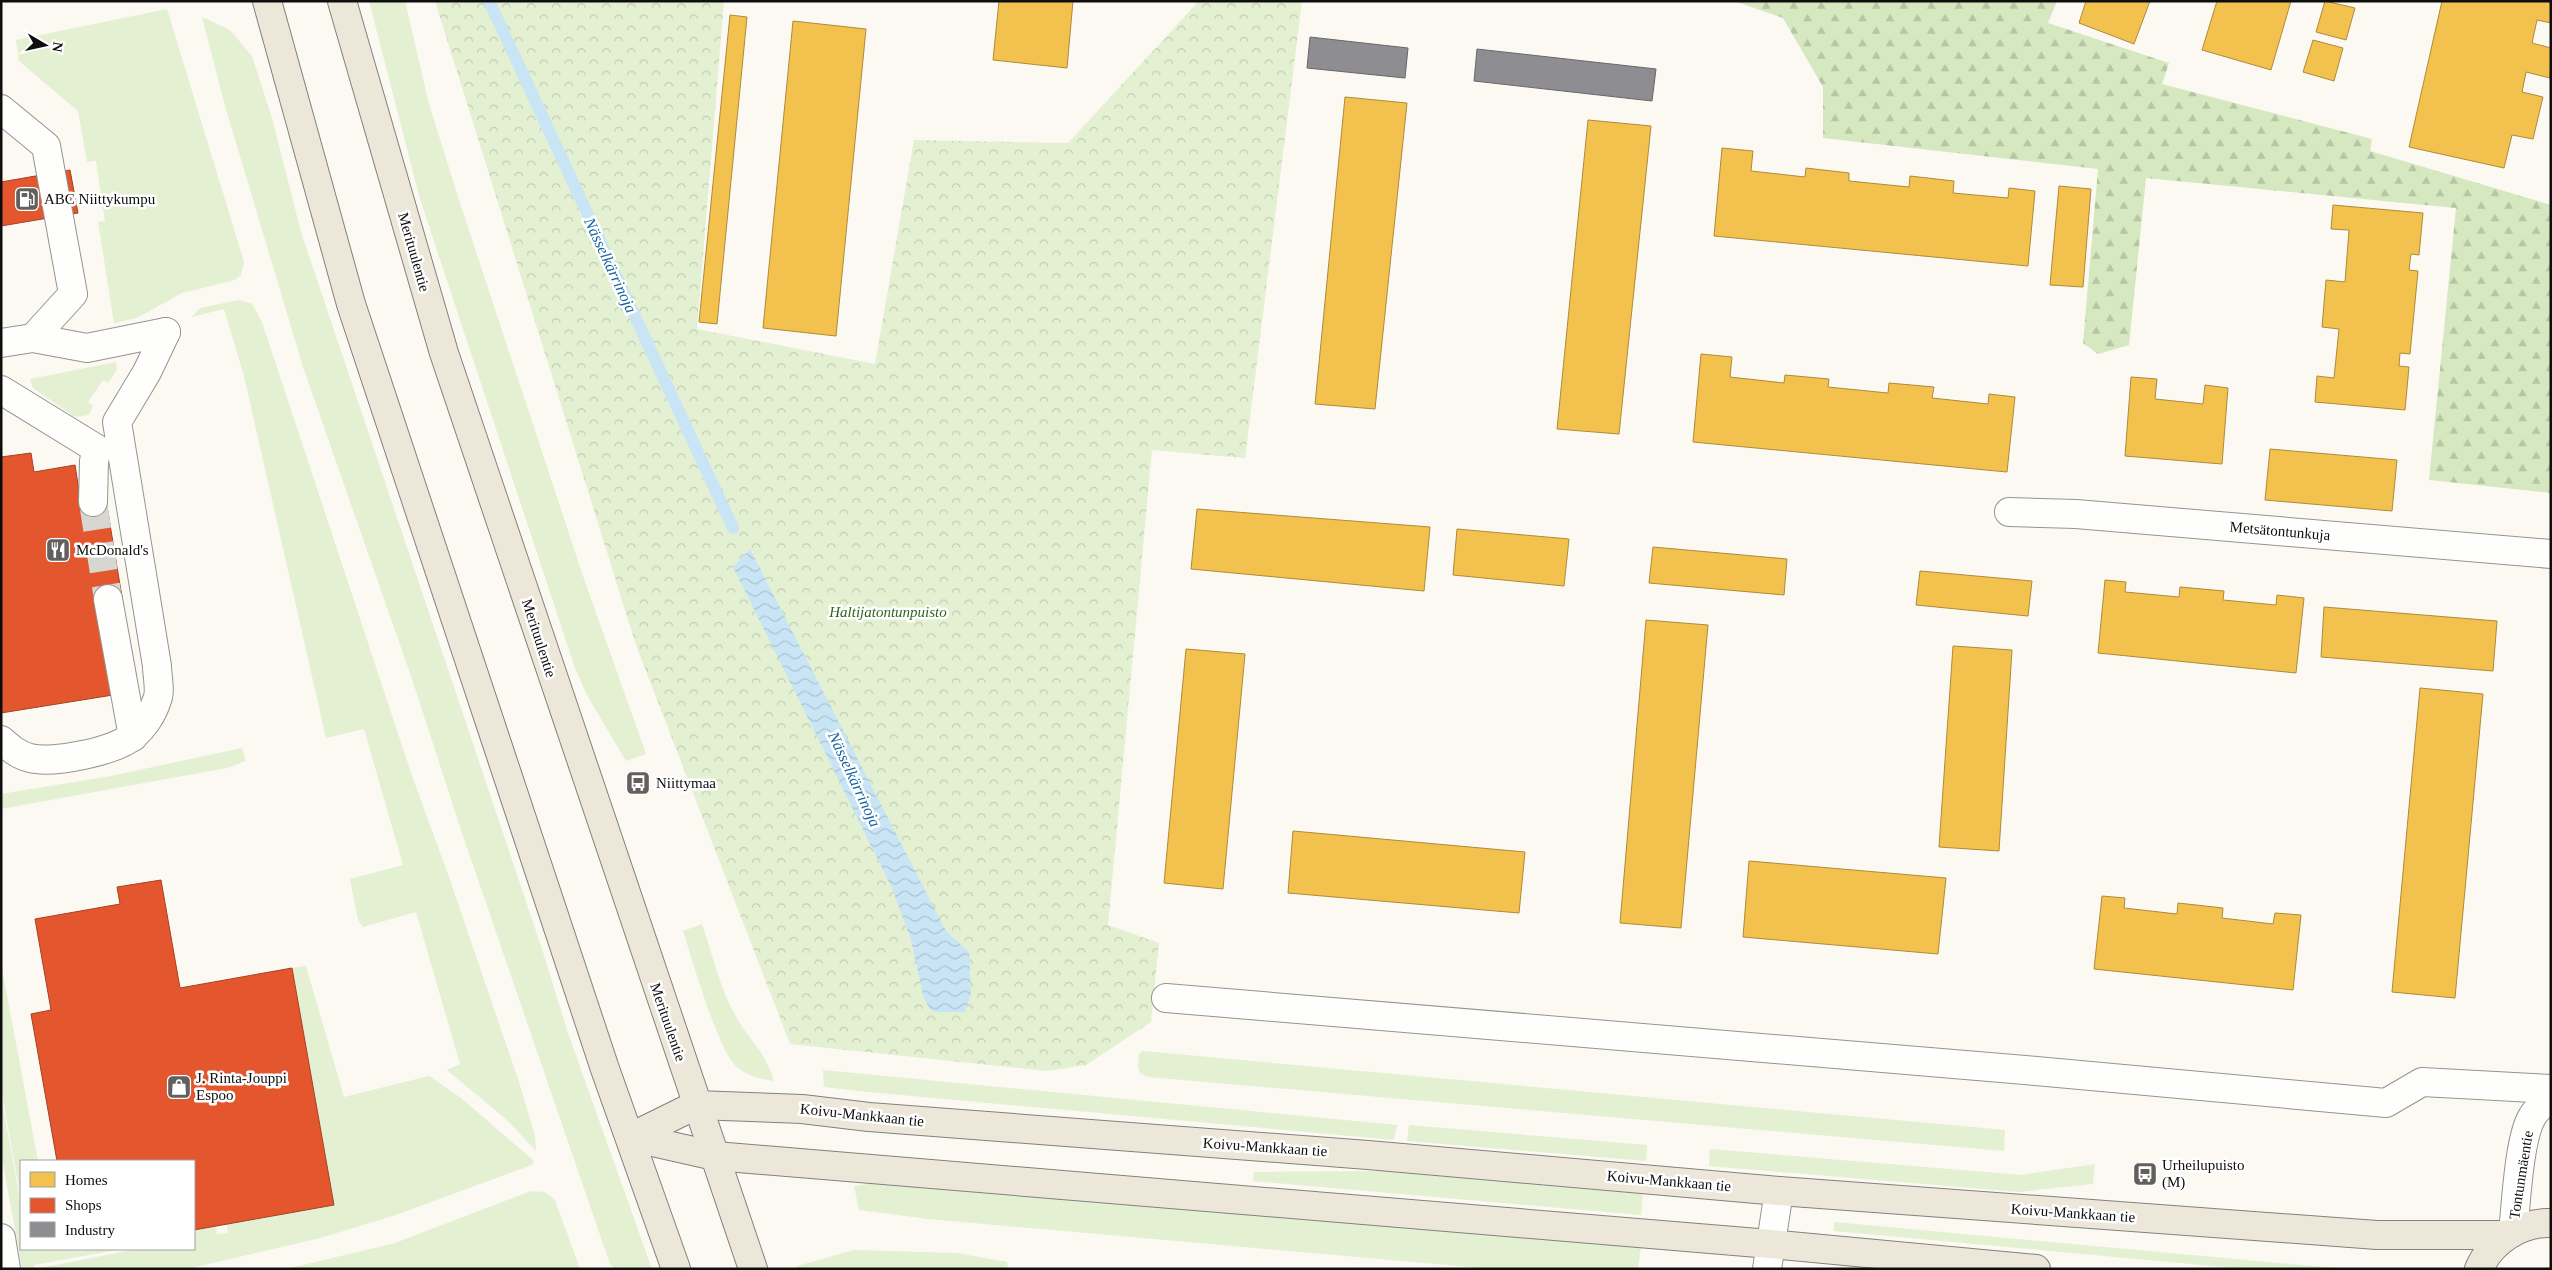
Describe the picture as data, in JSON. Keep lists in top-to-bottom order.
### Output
{
  "streets": {
    "main road": ["Merituulentie", "Koivu-Mankkaan tie"],
    "street": ["Metsätontunkuja", "Tontunmäentie"]
  },
  "crossings": [
    ["Merituulentie", "Koivu-Mankkaan tie"],
    ["Koivu-Mankkaan tie", "Tontunmäentie"]
  ],
  "water": ["Nässelkärrinoja"],
  "parks": ["Haltijatontunpuisto"],
  "places": {
    "fuel station": ["ABC Niittykumpu"],
    "restaurant": ["McDonald's"],
    "bus stop": ["Niittymaa", "Urheilupuisto (M)"],
    "shop": ["J. Rinta-Jouppi Espoo"]
  },
  "legend": ["Homes", "Shops", "Industry"],
  "north": "right"
}
